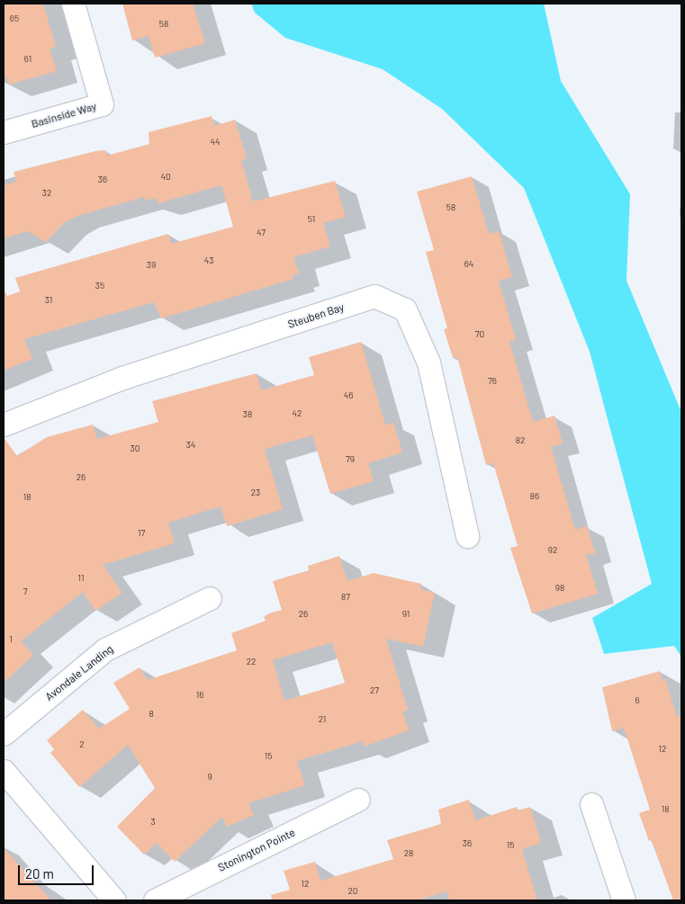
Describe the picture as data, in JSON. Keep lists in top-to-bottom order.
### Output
{
  "streets": {
    "street": [
      "Basinside Way",
      "Steuben Bay",
      "Avondale Landing",
      "Stonington Pointe"
    ]
  },
  "house_numbers": [
    "65",
    "58",
    "61",
    "44",
    "40",
    "36",
    "32",
    "58",
    "51",
    "47",
    "43",
    "64",
    "39",
    "35",
    "31",
    "70",
    "76",
    "46",
    "42",
    "38",
    "82",
    "34",
    "30",
    "79",
    "26",
    "23",
    "86",
    "18",
    "17",
    "92",
    "11",
    "98",
    "7",
    "87",
    "26",
    "91",
    "1",
    "22",
    "27",
    "16",
    "6",
    "8",
    "21",
    "2",
    "12",
    "15",
    "9",
    "18",
    "3",
    "36",
    "15",
    "28",
    "12",
    "20"
  ],
  "scale_bar": "20 m"
}
